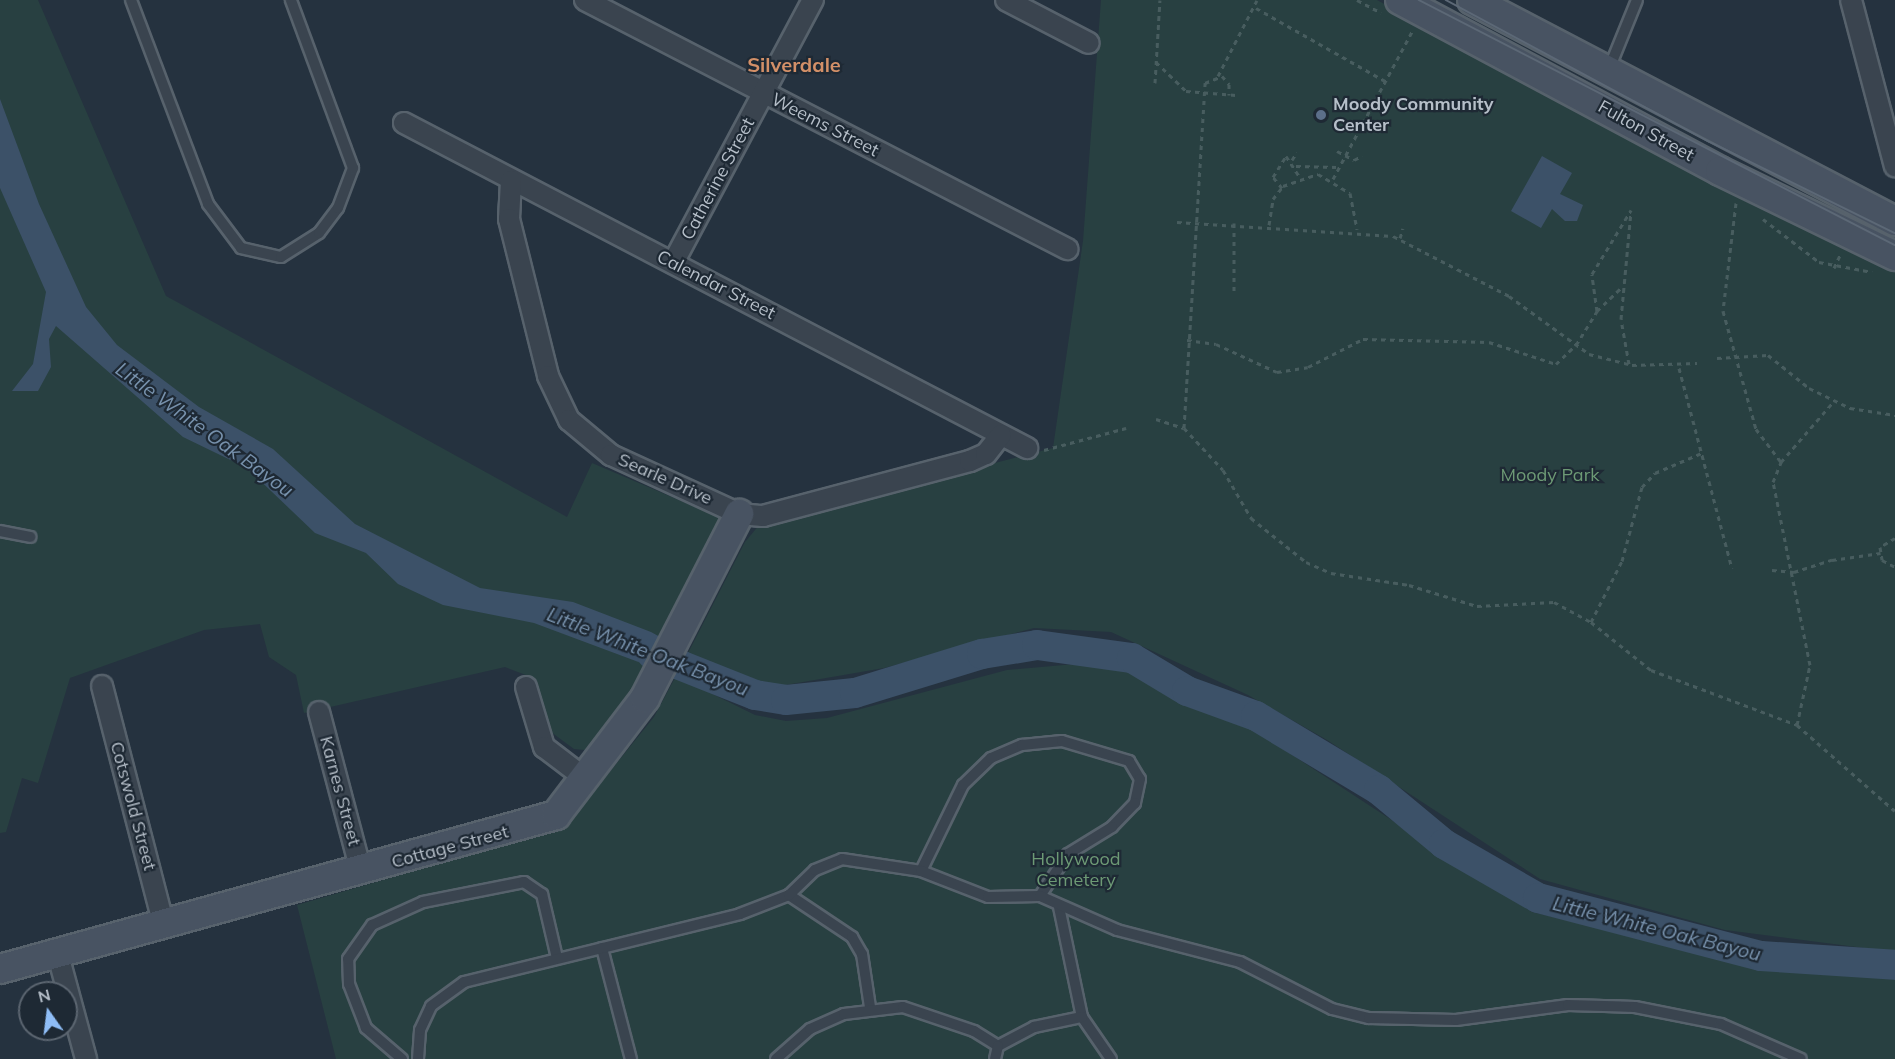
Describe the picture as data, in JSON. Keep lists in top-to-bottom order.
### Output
{
  "streets": {
    "main road": ["Fulton Street", "Cottage Street"],
    "street": [
      "Weems Street",
      "Catherine Street",
      "Calendar Street",
      "Searle Drive",
      "Karnes Street",
      "Cotswold Street"
    ]
  },
  "crossings": [
    ["Weems Street", "Catherine Street"],
    ["Catherine Street", "Calendar Street"],
    ["Calendar Street", "Searle Drive"],
    ["Searle Drive", "Cottage Street"],
    ["Karnes Street", "Cottage Street"],
    ["Cotswold Street", "Cottage Street"]
  ],
  "districts": ["Silverdale"],
  "water": ["Little White Oak Bayou"],
  "parks": ["Moody Park", "Hollywood Cemetery"],
  "places": ["Moody Community Center"],
  "north": "top"
}
